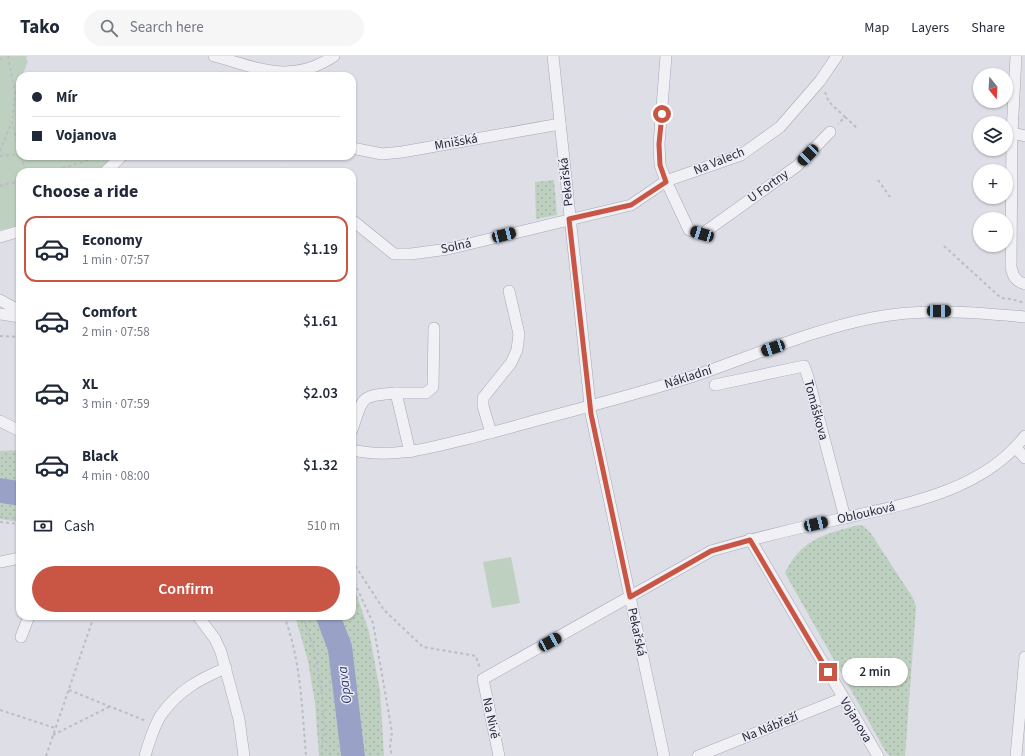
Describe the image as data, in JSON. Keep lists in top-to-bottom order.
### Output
{
  "streets": {
    "street": [
      "Mnišská",
      "Na Valech",
      "Pekařská",
      "U Fortny",
      "Solná",
      "Nákladní",
      "Tomáškova",
      "Oblouková",
      "Na Nivě",
      "Vojanova",
      "Na Nábřeží"
    ]
  },
  "crossings": [
    ["Mnišská", "Pekařská"],
    ["Na Valech", "Pekařská"],
    ["Na Valech", "U Fortny"],
    ["Na Valech", "Solná"],
    ["Pekařská", "Solná"],
    ["Pekařská", "Nákladní"],
    ["Pekařská", "Oblouková"],
    ["Tomáškova", "Oblouková"],
    ["Oblouková", "Na Nivě"],
    ["Oblouková", "Vojanova"],
    ["Vojanova", "Na Nábřeží"]
  ],
  "water": ["Opava"],
  "north": "bottom",
  "page": {
    "header": "Tako",
    "search": "Search here",
    "nav": ["Map", "Layers", "Share"],
    "map_buttons": ["+", "−"],
    "banner": ["Mír", "Vojanova"],
    "heading": "Choose a ride",
    "list": [
      {
        "name": "Economy",
        "note": "1 min · 07:57",
        "value": "$1.19"
      },
      {
        "name": "Comfort",
        "note": "2 min · 07:58",
        "value": "$1.61"
      },
      {
        "name": "XL",
        "note": "3 min · 07:59",
        "value": "$2.03"
      },
      {
        "name": "Black",
        "note": "4 min · 08:00",
        "value": "$1.32"
      }
    ],
    "pay": ["Cash", "510 m"],
    "buttons": "Confirm",
    "bubble": "2 min"
  }
}
